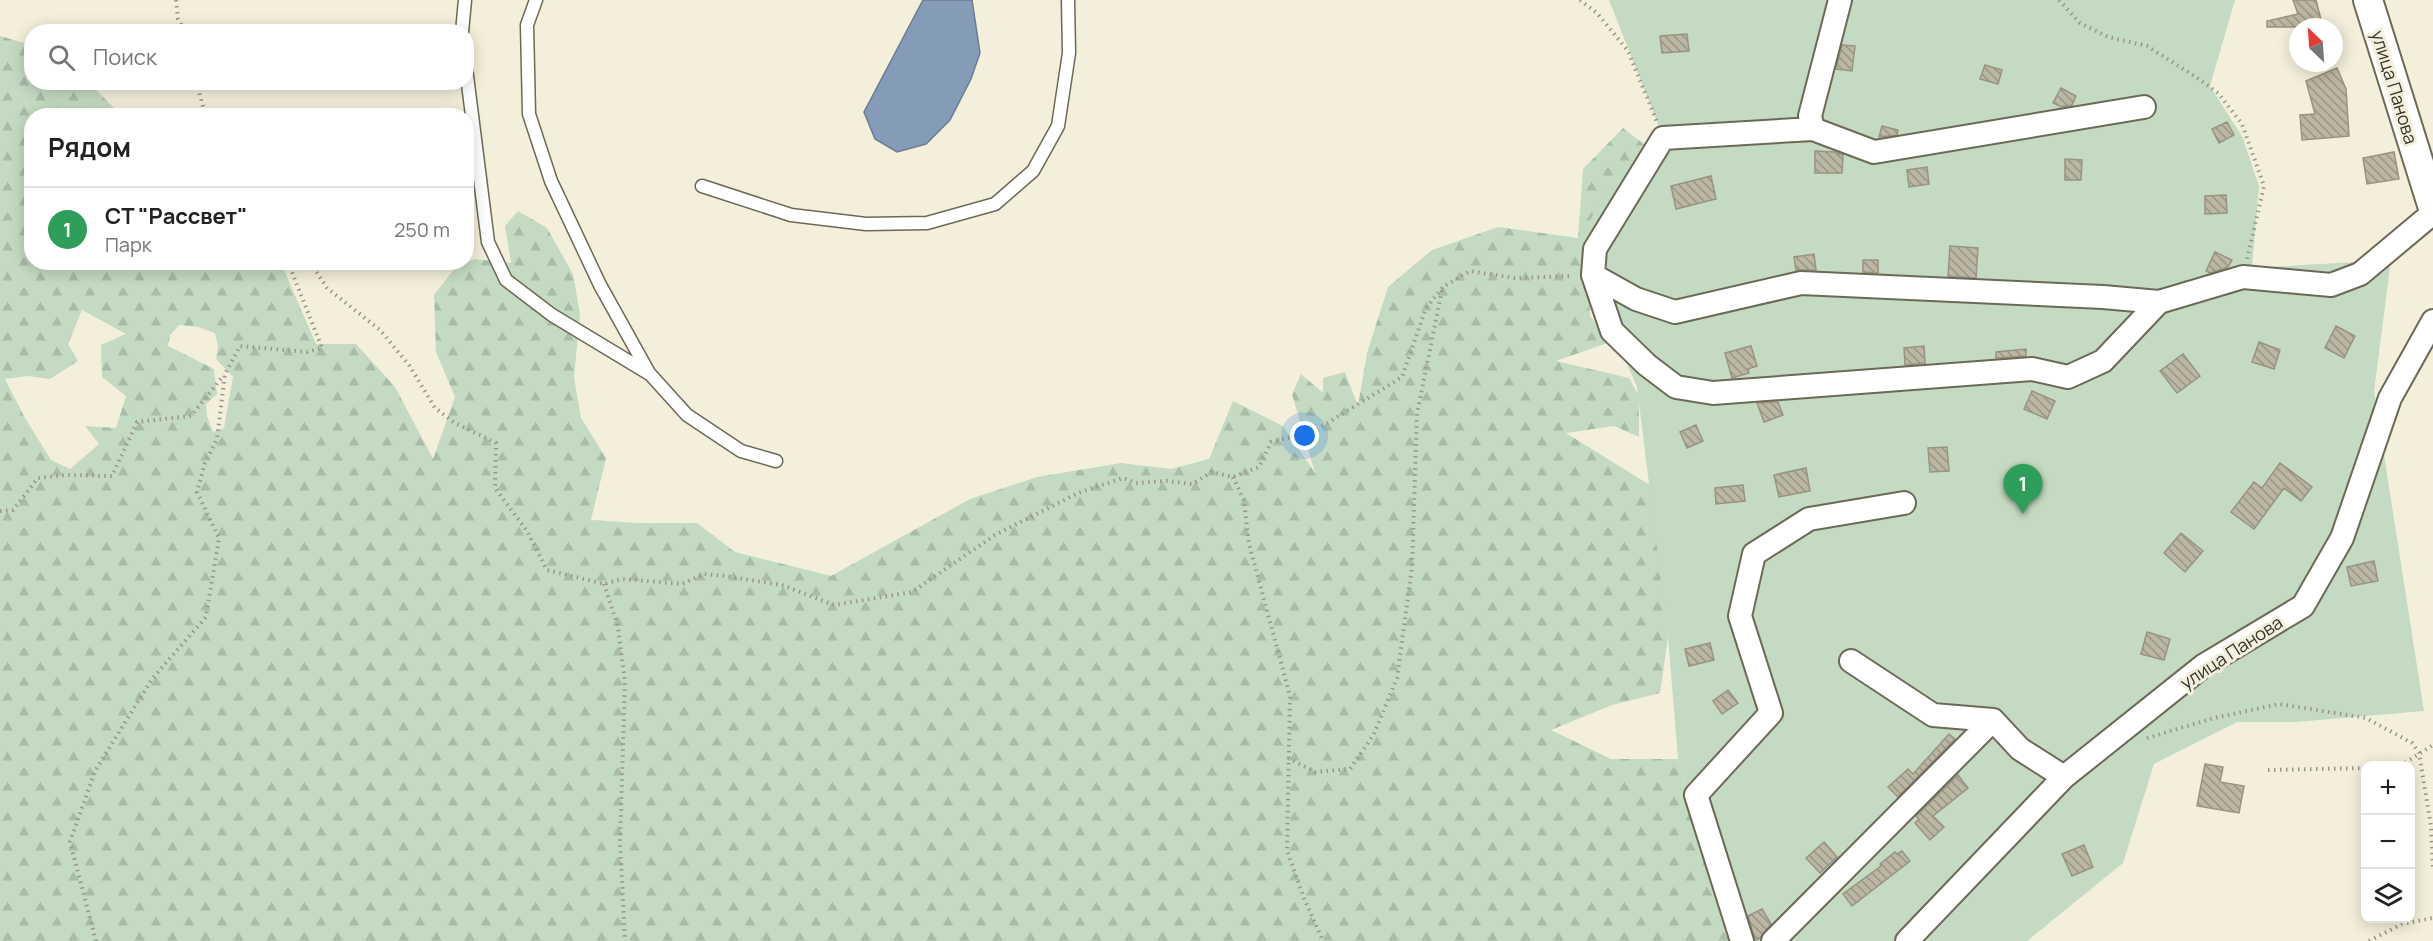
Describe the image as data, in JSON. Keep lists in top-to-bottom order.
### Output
{
  "streets": {
    "street": ["улица Панова"]
  },
  "north": "top left",
  "page": {
    "search": "Поиск",
    "heading": "Рядом",
    "list": [
      {
        "mark": "1",
        "name": "СТ \"Рассвет\"",
        "note": "Парк",
        "value": "250 m"
      }
    ],
    "pins": "1",
    "map_buttons": ["+", "−"]
  }
}
